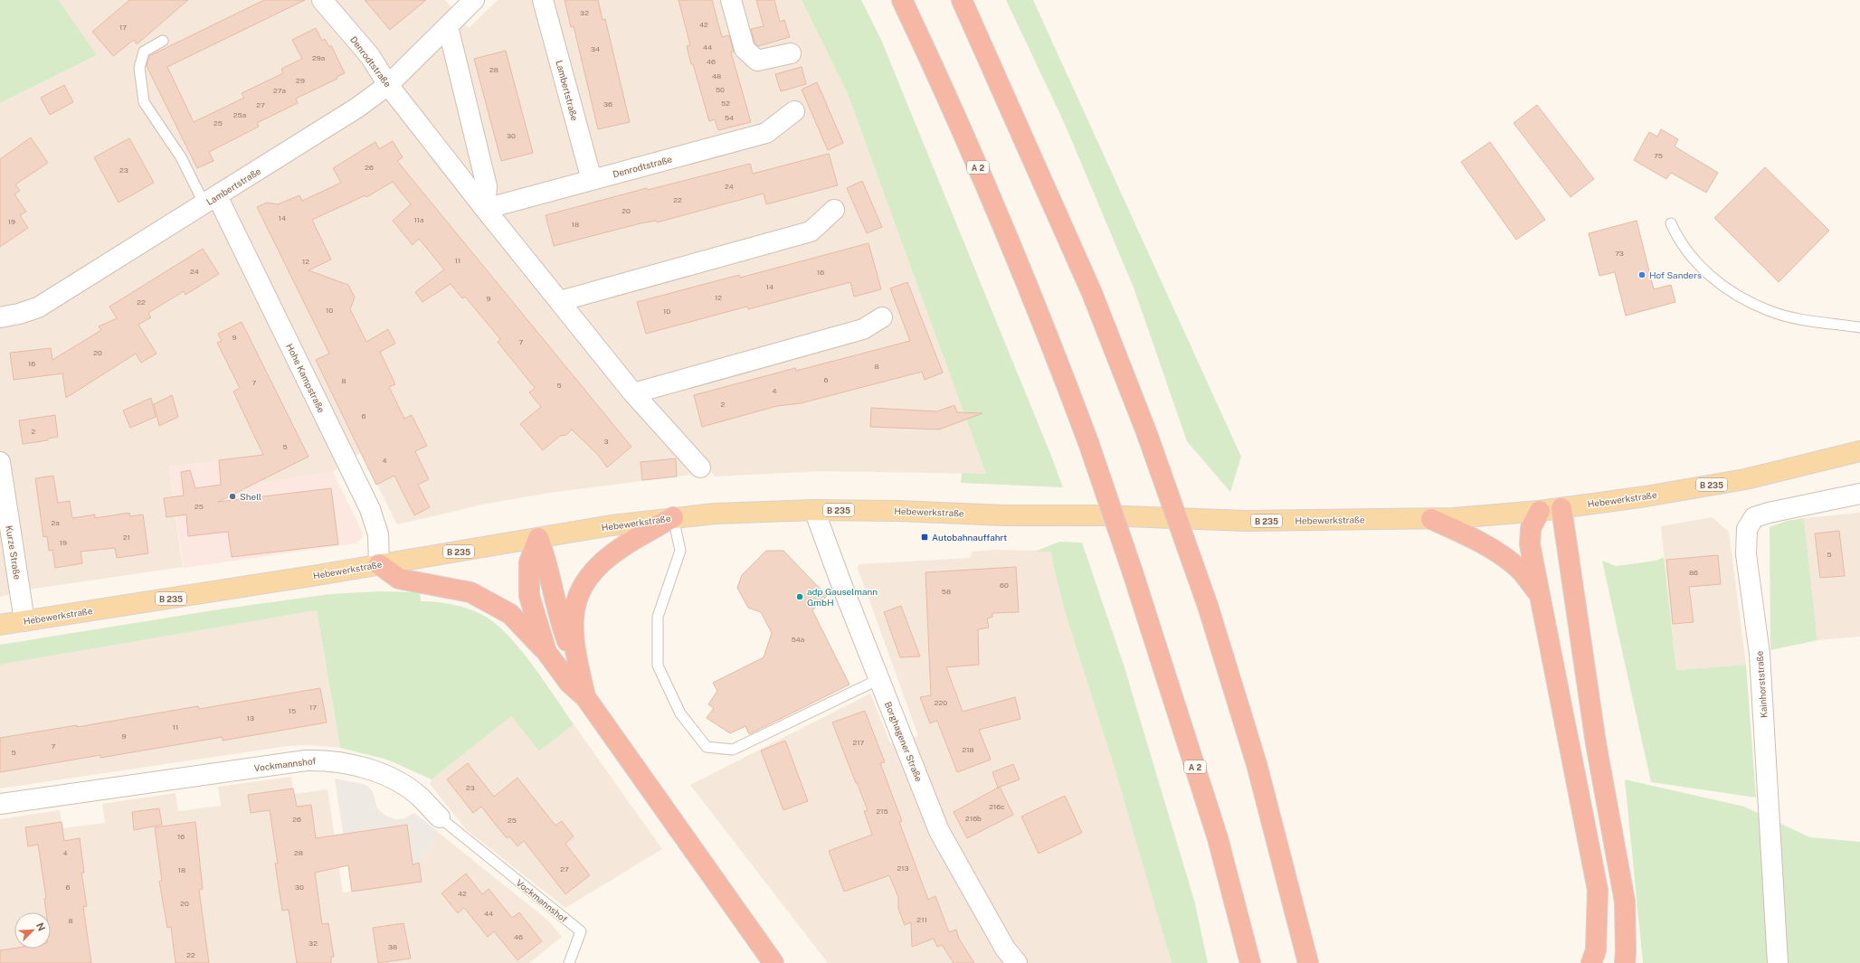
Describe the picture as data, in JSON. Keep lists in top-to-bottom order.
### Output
{
  "streets": {
    "highway": ["A 2"],
    "main road": ["B 235", "Hebewerkstraße"],
    "street": [
      "Denrodtstraße",
      "Lambertstraße",
      "Hohe Kampstraße",
      "Kurze Straße",
      "Kainhorststraße",
      "Borghagener Straße",
      "Vockmannshof"
    ]
  },
  "crossings": [
    ["Denrodtstraße", "Lambertstraße"],
    ["Lambertstraße", "Hohe Kampstraße"],
    ["Hohe Kampstraße", "Hebewerkstraße"],
    ["Hebewerkstraße", "Kurze Straße"],
    ["Hebewerkstraße", "Borghagener Straße"]
  ],
  "places": {
    "other": ["Hof Sanders", "Shell", "adp Gauselmann GmbH"],
    "transit": ["Autobahnauffahrt"]
  },
  "house_numbers": [
    "32",
    "42",
    "17",
    "44",
    "34",
    "29a",
    "46",
    "28",
    "48",
    "29",
    "50",
    "27a",
    "52",
    "36",
    "27",
    "25a",
    "54",
    "25",
    "30",
    "75",
    "26",
    "23",
    "24",
    "22",
    "20",
    "14",
    "11a",
    "19",
    "18",
    "73",
    "11",
    "12",
    "24",
    "16",
    "14",
    "12",
    "9",
    "22",
    "10",
    "10",
    "9",
    "7",
    "20",
    "16",
    "8",
    "6",
    "8",
    "7",
    "5",
    "4",
    "2",
    "6",
    "2",
    "3",
    "5",
    "4",
    "25",
    "2a",
    "21",
    "19",
    "5",
    "86",
    "60",
    "58",
    "54a",
    "220",
    "17",
    "15",
    "13",
    "11",
    "9",
    "217",
    "7",
    "218",
    "5",
    "23",
    "216c",
    "215",
    "216b",
    "26",
    "25",
    "16",
    "4",
    "28",
    "213",
    "27",
    "18",
    "6",
    "30",
    "42",
    "20",
    "44",
    "211",
    "8",
    "46",
    "32",
    "38",
    "22"
  ],
  "north": "top right"
}
